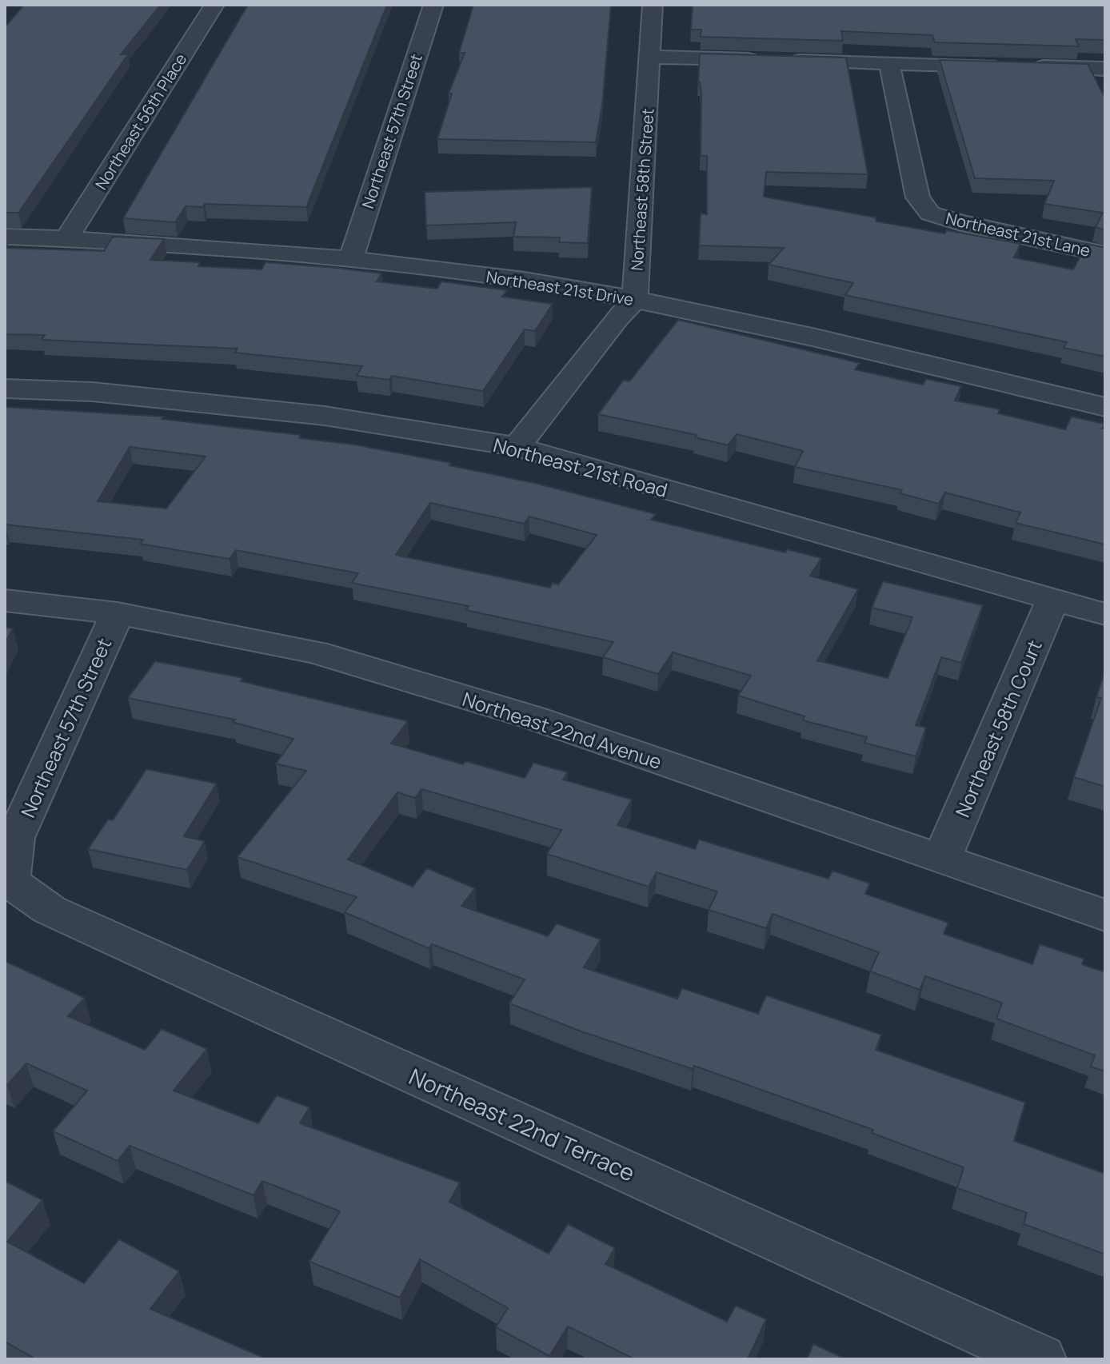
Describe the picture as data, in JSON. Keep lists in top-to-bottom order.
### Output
{
  "streets": {
    "street": [
      "Northeast 56th Place",
      "Northeast 57th Street",
      "Northeast 58th Street",
      "Northeast 21st Lane",
      "Northeast 21st Drive",
      "Northeast 21st Road",
      "Northeast 58th Court",
      "Northeast 22nd Avenue",
      "Northeast 22nd Terrace"
    ]
  },
  "crossings": [
    ["Northeast 56th Place", "Northeast 21st Drive"],
    ["Northeast 57th Street", "Northeast 21st Drive"],
    ["Northeast 57th Street", "Northeast 22nd Avenue"],
    ["Northeast 57th Street", "Northeast 22nd Terrace"],
    ["Northeast 58th Street", "Northeast 21st Drive"],
    ["Northeast 21st Road", "Northeast 58th Court"],
    ["Northeast 58th Court", "Northeast 22nd Avenue"]
  ]
}
